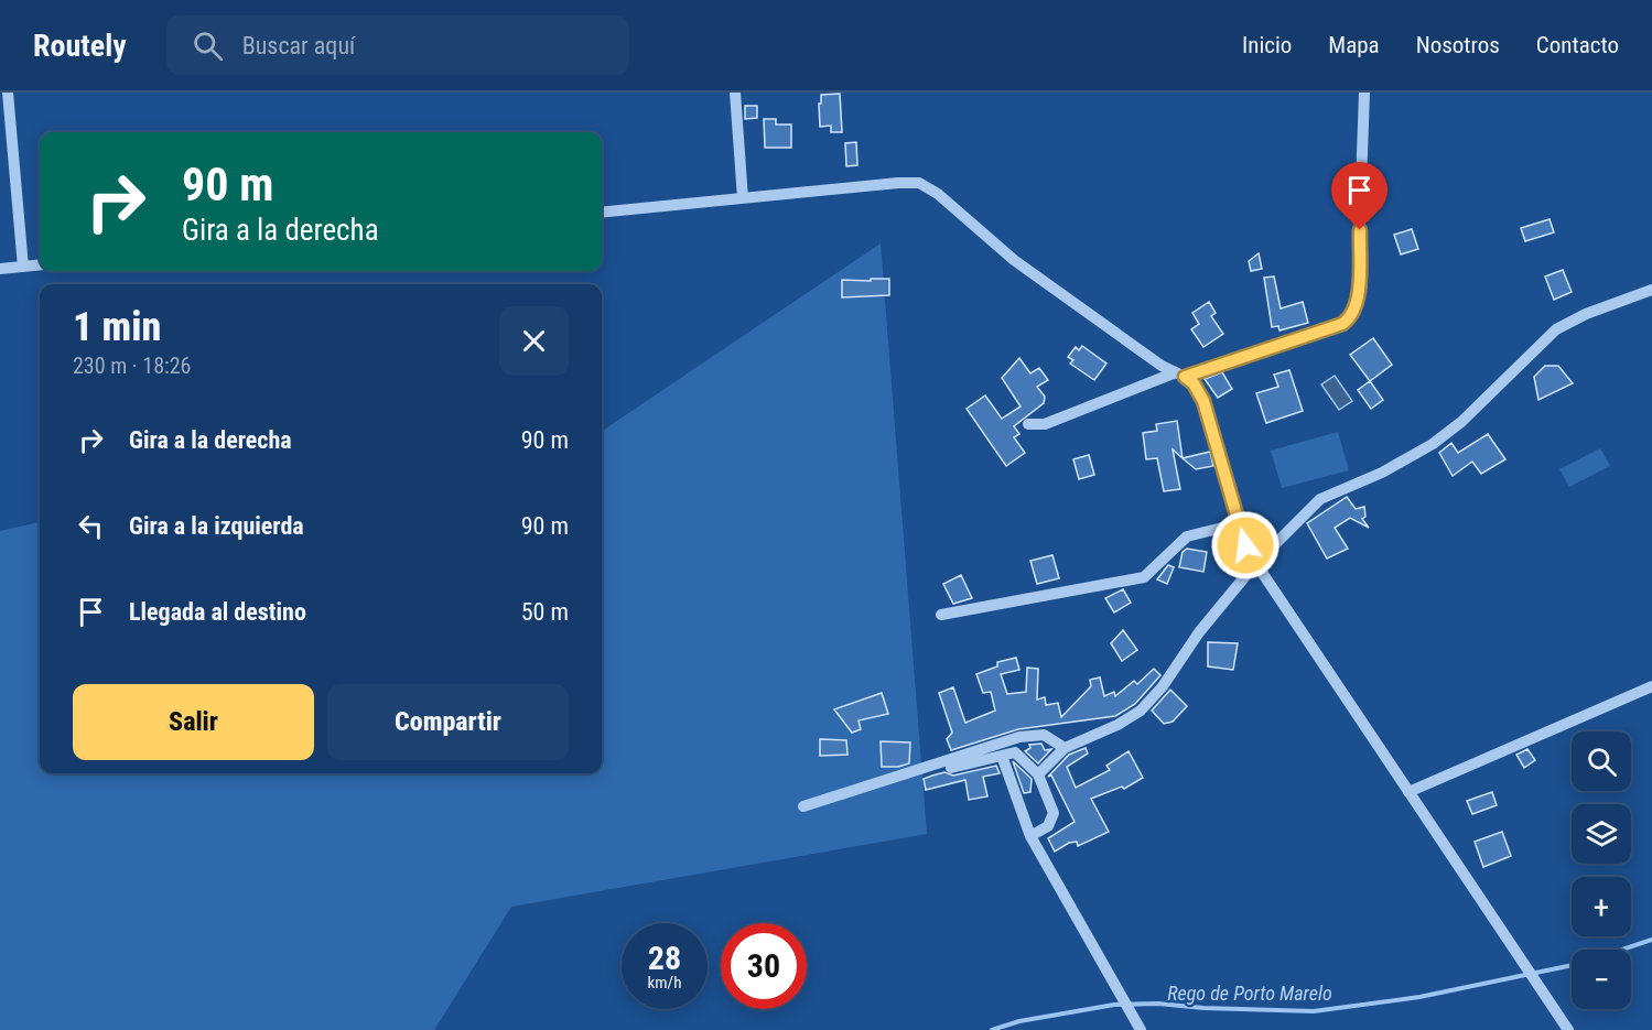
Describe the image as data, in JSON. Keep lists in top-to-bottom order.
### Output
{
  "water": ["Rego de Porto Marelo"],
  "page": {
    "header": "Routely",
    "search": "Buscar aquí",
    "nav": [
      "Inicio",
      "Mapa",
      "Nosotros",
      "Contacto"
    ],
    "turn": ["90 m", "Gira a la derecha"],
    "heading": ["1 min", "230 m · 18:26"],
    "list": [
      {
        "name": "Gira a la derecha",
        "value": "90 m"
      },
      {
        "name": "Gira a la izquierda",
        "value": "90 m"
      },
      {
        "name": "Llegada al destino",
        "value": "50 m"
      }
    ],
    "buttons": ["Salir", "Compartir"],
    "map_buttons": ["+", "−"],
    "speed": "28 km/h",
    "limit": "30"
  }
}
